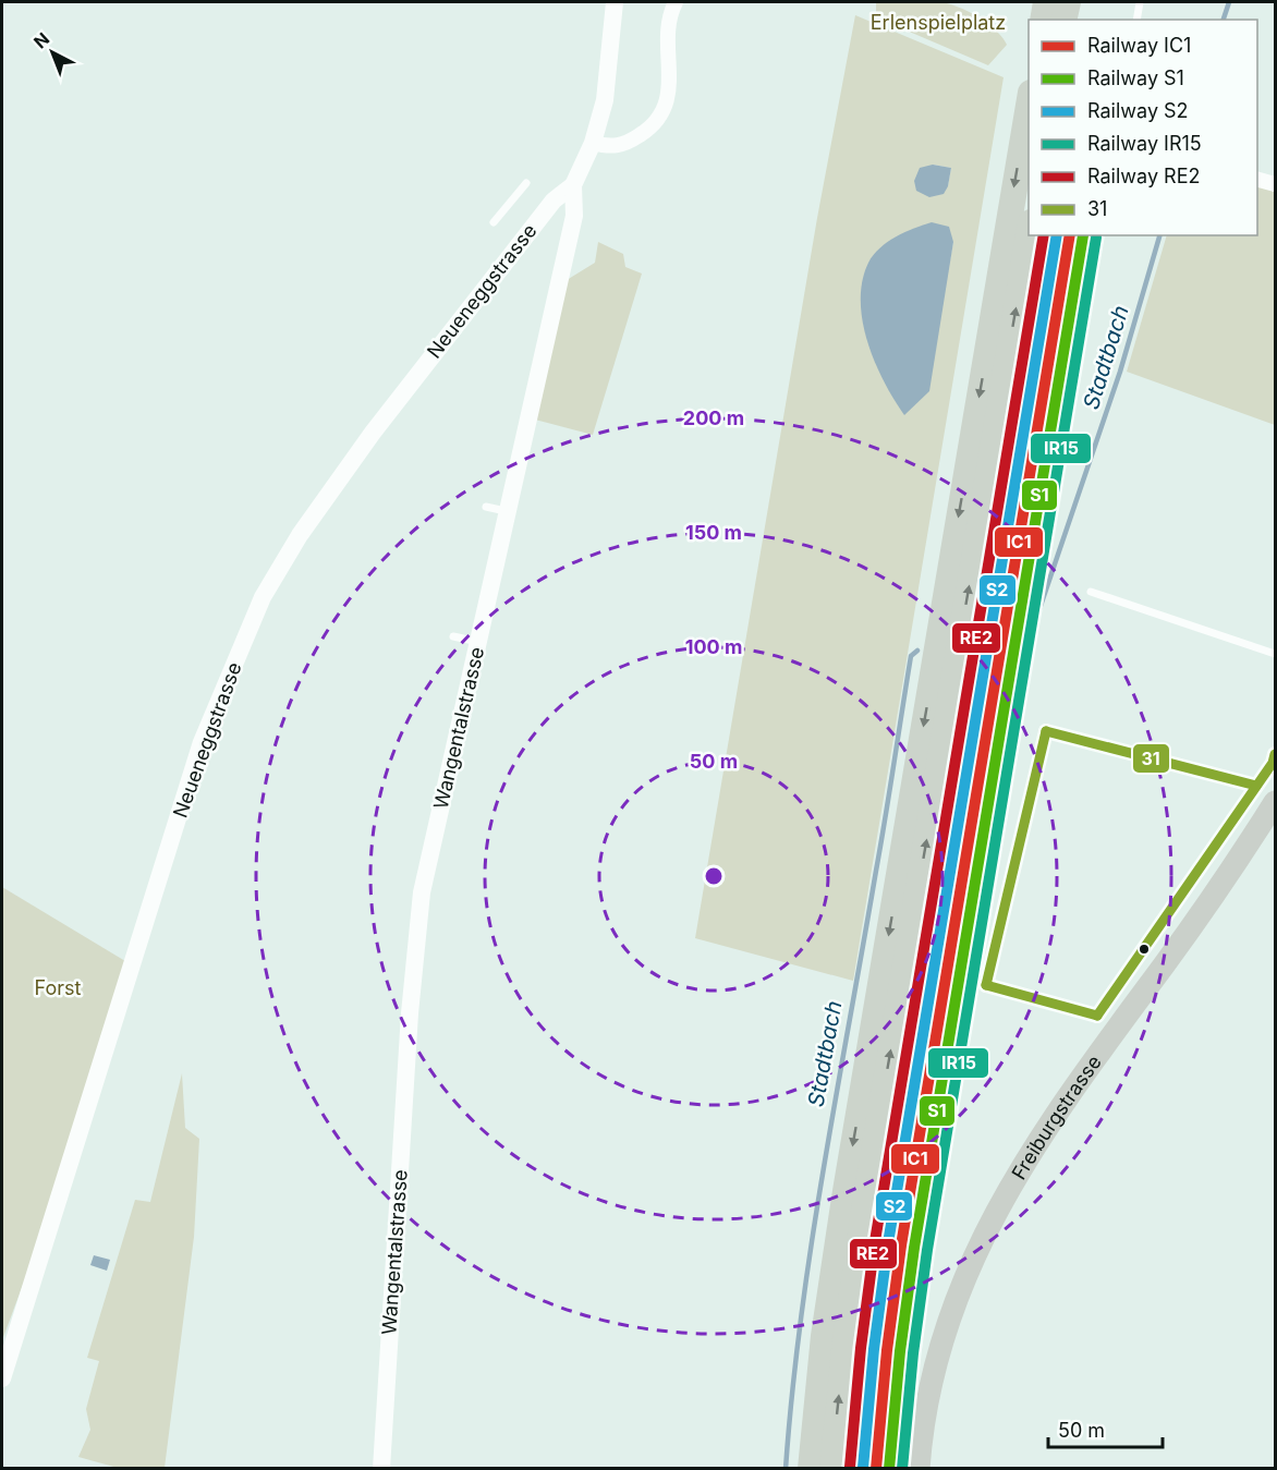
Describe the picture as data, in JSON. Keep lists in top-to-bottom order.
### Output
{
  "streets": {
    "main road": ["Freiburgstrasse"],
    "street": ["Neueneggstrasse", "Wangentalstrasse"]
  },
  "crossings": [
    ["Neueneggstrasse", "Wangentalstrasse"]
  ],
  "water": ["Stadtbach"],
  "parks": ["Erlenspielplatz", "Forst"],
  "lines": [
    "rail line IC1",
    "rail line S1",
    "rail line S2",
    "rail line RE2",
    "rail line IR15",
    "transit line 31"
  ],
  "legend": [
    "Railway IC1",
    "Railway S1",
    "Railway S2",
    "Railway IR15",
    "Railway RE2",
    "31"
  ],
  "scale_bar": "50 m",
  "north": "top left",
  "rings": [
    "200 m",
    "150 m",
    "100 m",
    "50 m"
  ]
}
